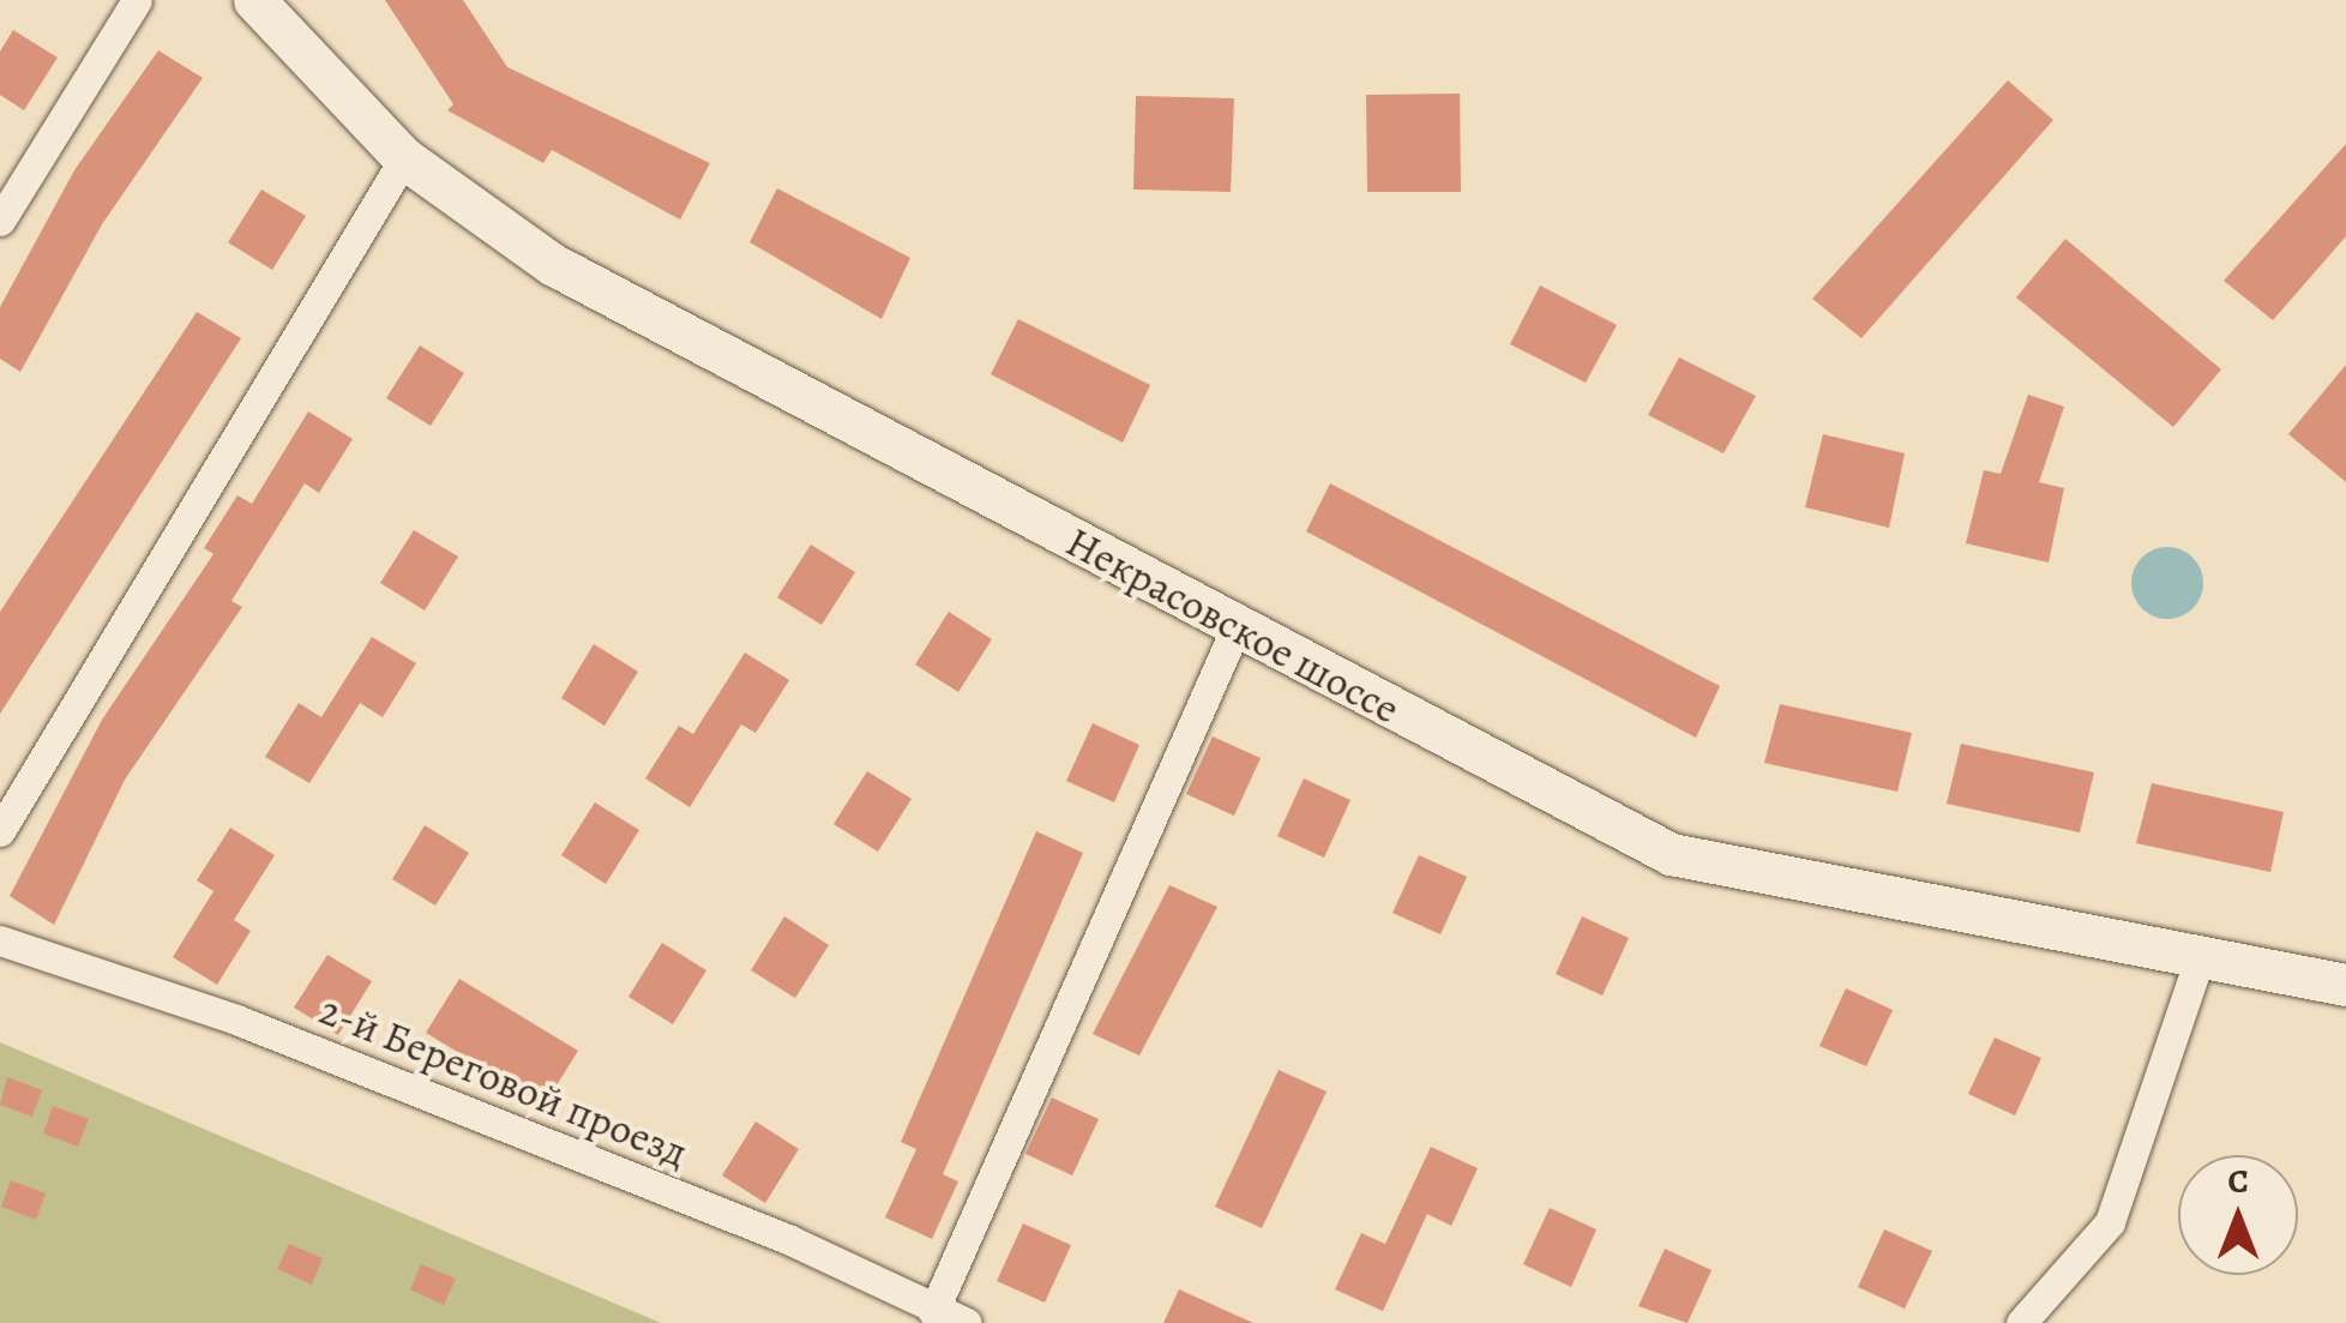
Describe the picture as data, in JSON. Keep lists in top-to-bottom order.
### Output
{
  "streets": {
    "main road": ["Некрасовское шоссе"],
    "street": ["2-й Береговой проезд"]
  },
  "north": "top"
}
